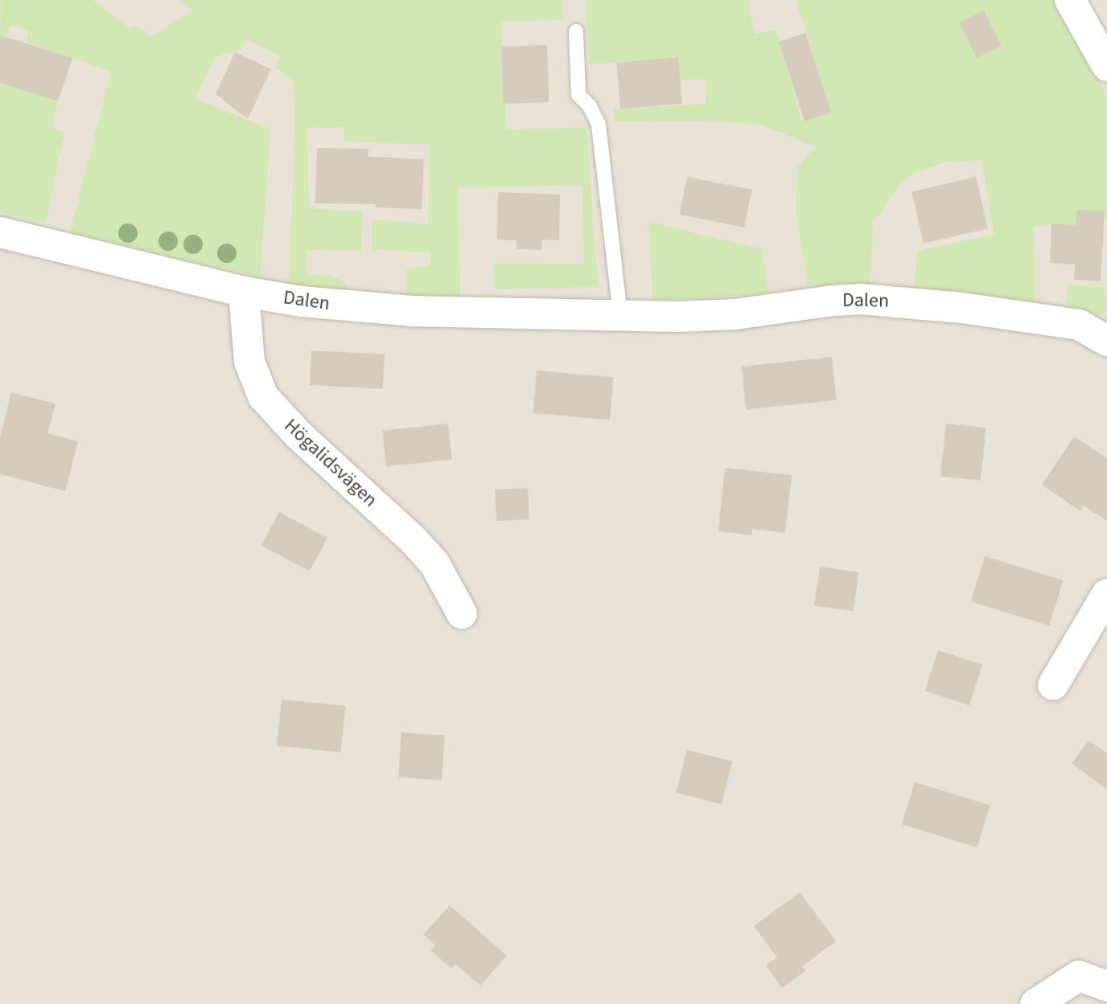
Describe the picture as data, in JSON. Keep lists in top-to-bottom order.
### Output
{
  "streets": {
    "street": ["Dalen", "Högalidsvägen"]
  },
  "crossings": [
    ["Dalen", "Högalidsvägen"]
  ]
}
